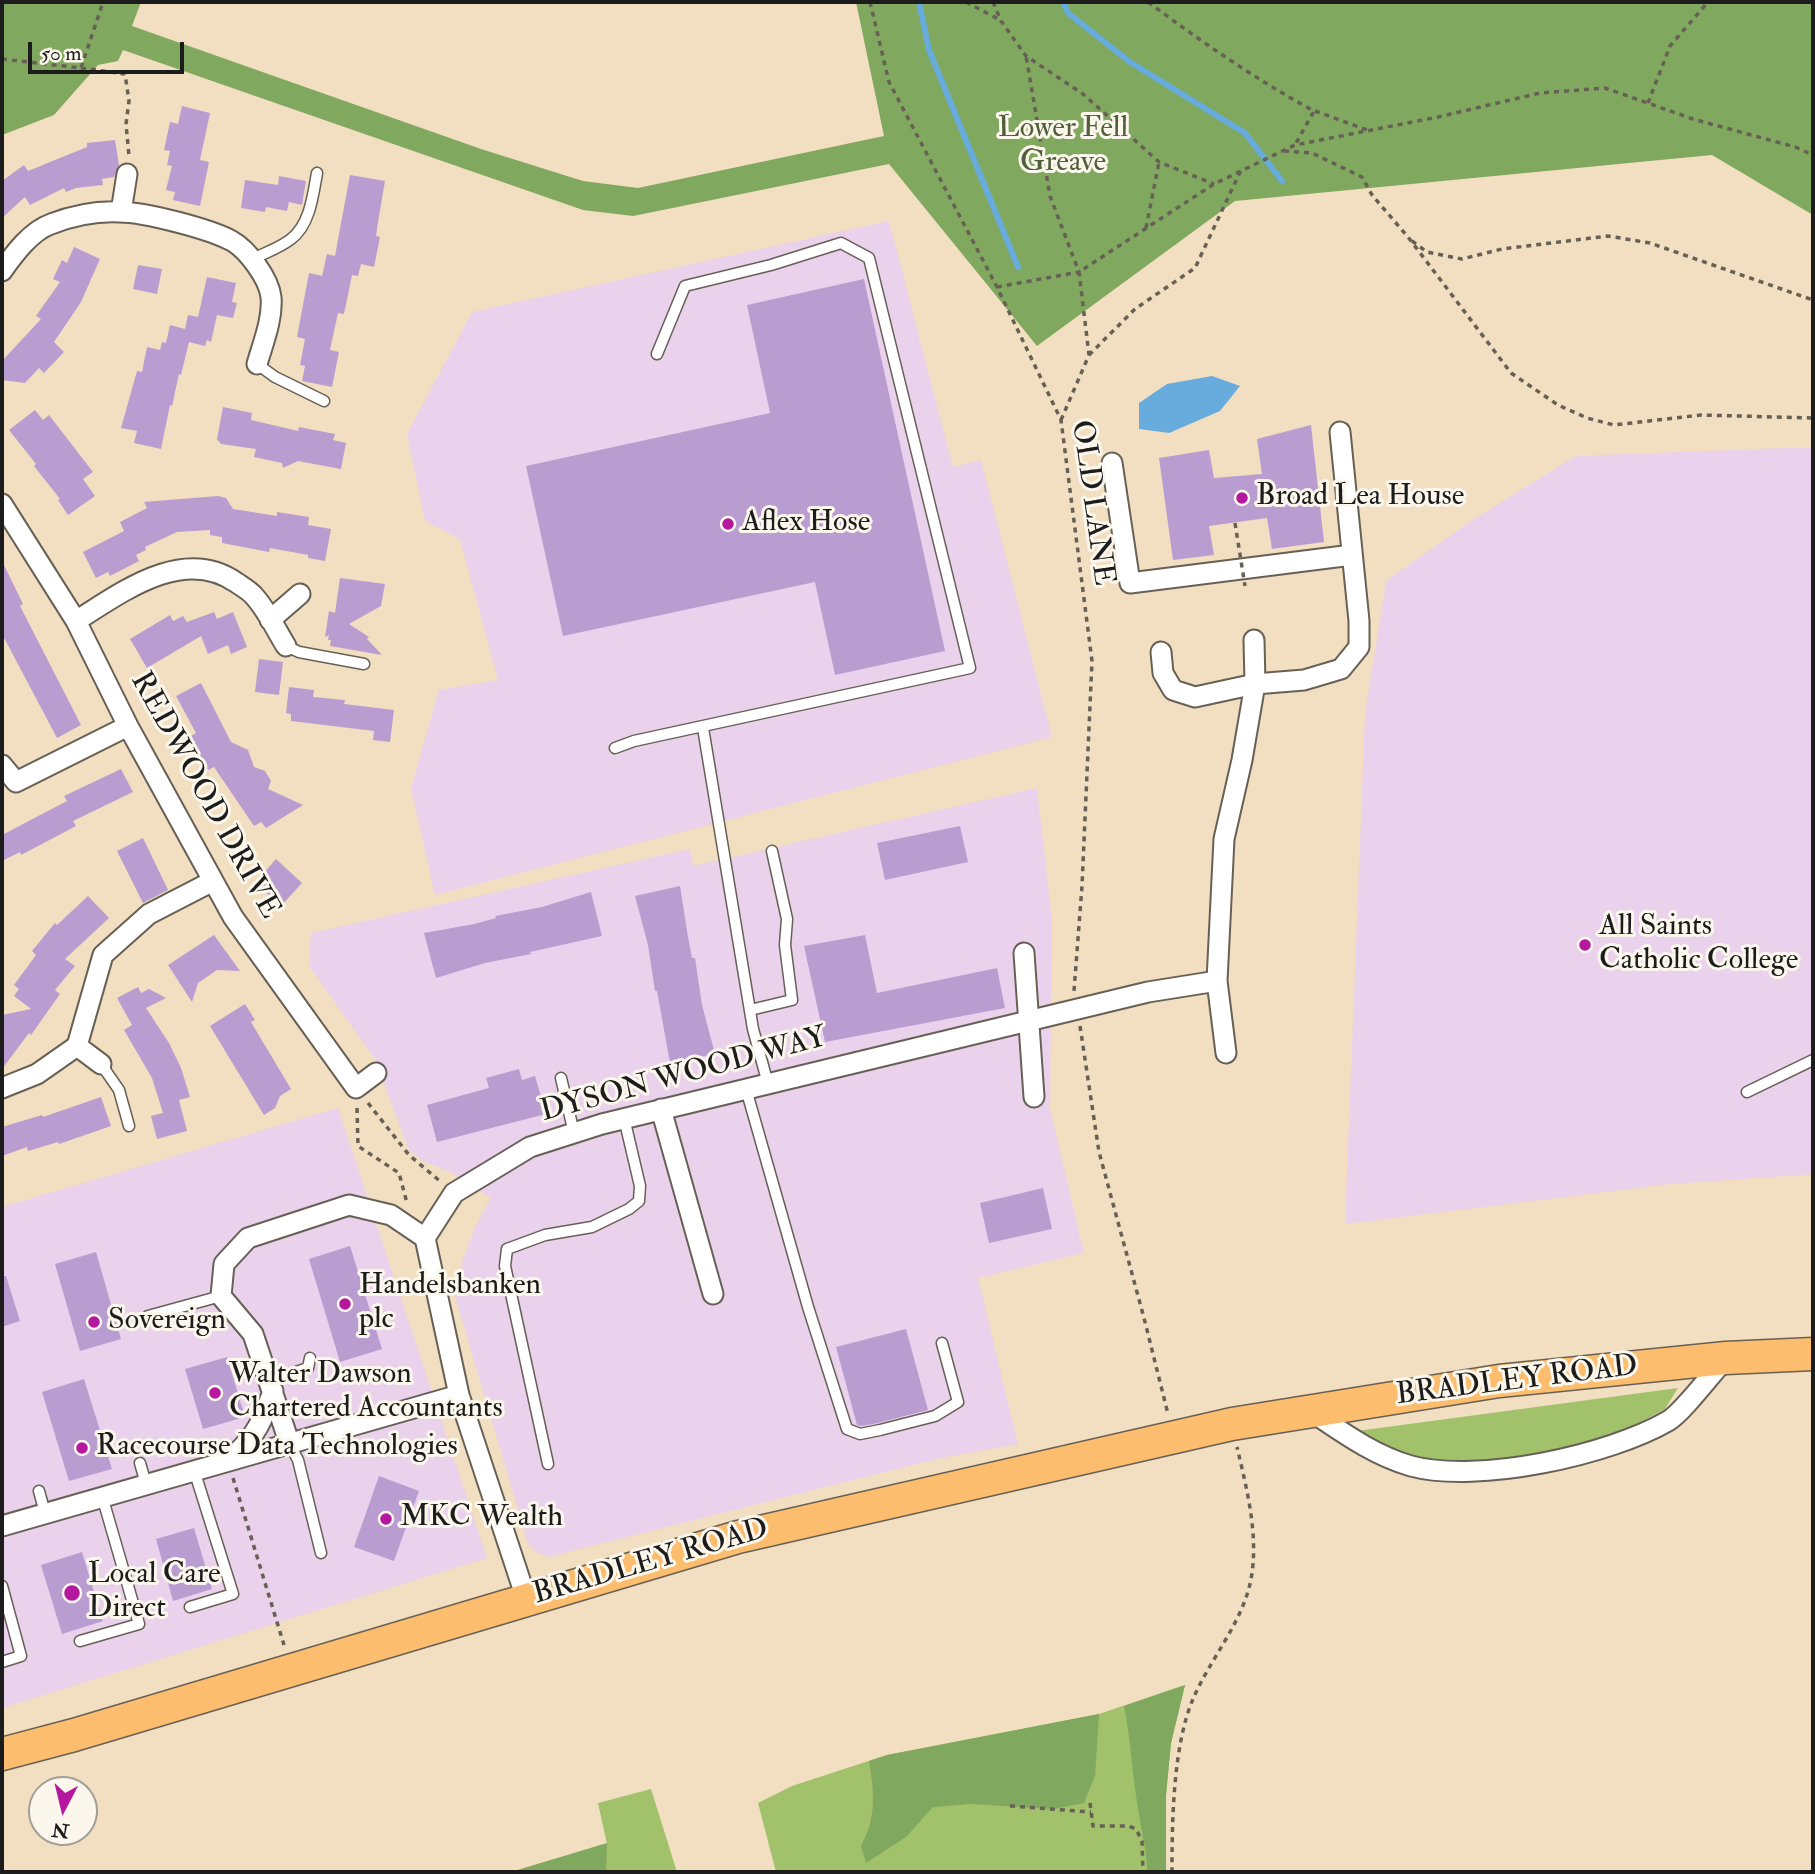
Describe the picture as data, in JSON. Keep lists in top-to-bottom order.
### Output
{
  "streets": {
    "main road": ["BRADLEY ROAD"],
    "street": ["REDWOOD DRIVE", "DYSON WOOD WAY"],
    "path": ["OLD LANE"]
  },
  "crossings": [
    ["OLD LANE", "DYSON WOOD WAY"],
    ["OLD LANE", "BRADLEY ROAD"]
  ],
  "parks": ["Lower Fell Greave"],
  "places": [
    "Broad Lea House",
    "Aflex Hose",
    "All Saints Catholic College",
    "Handelsbanken plc",
    "Sovereign",
    "Walter Dawson Chartered Accountants",
    "Racecourse Data Technologies",
    "MKC Wealth",
    "Local Care Direct"
  ],
  "scale_bar": "50 m",
  "north": "bottom"
}
